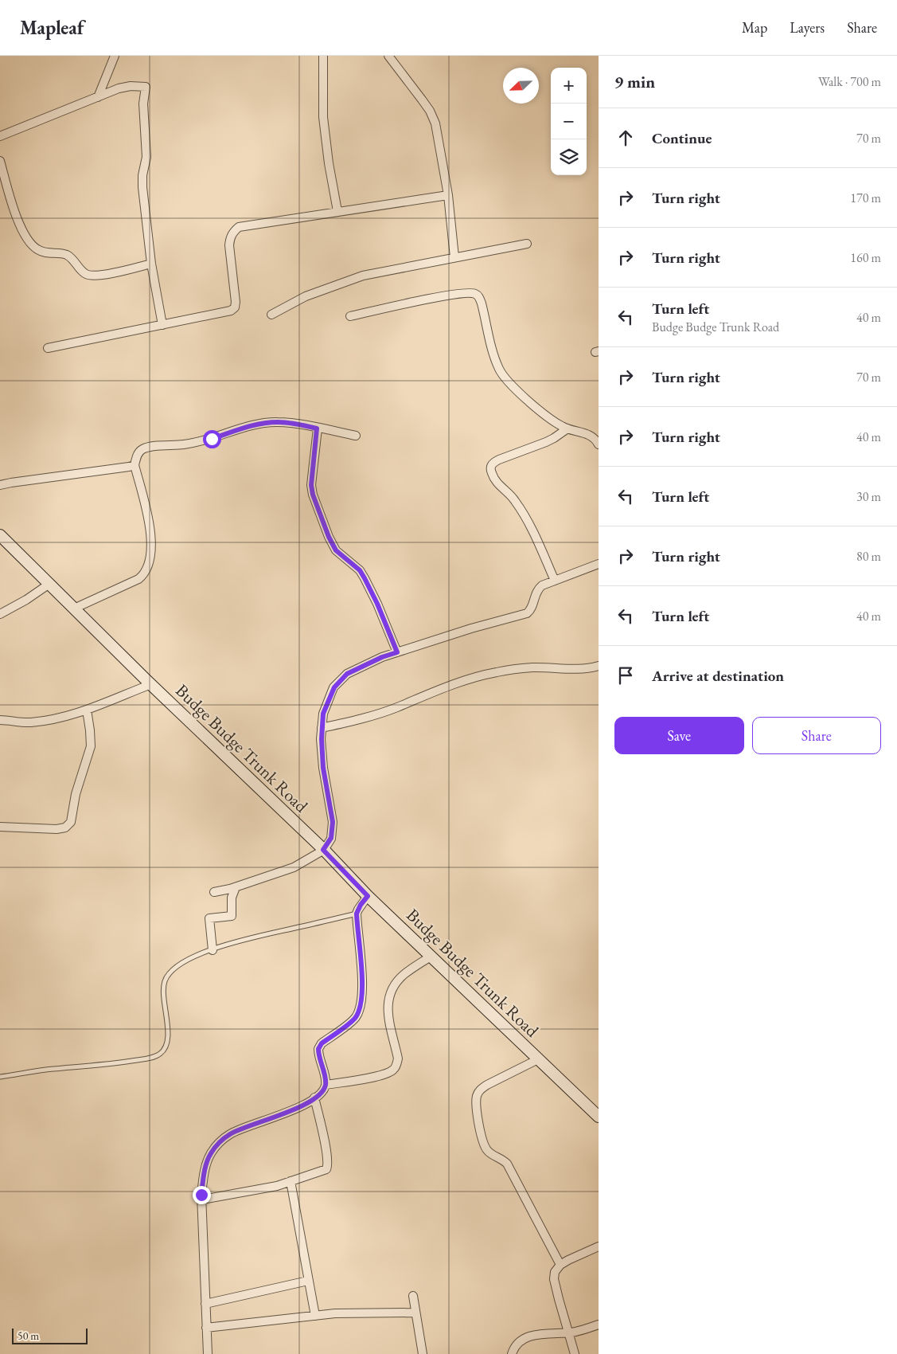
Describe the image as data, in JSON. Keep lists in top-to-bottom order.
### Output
{
  "streets": {
    "main road": ["Budge Budge Trunk Road"]
  },
  "scale_bar": "50 m",
  "north": "bottom left",
  "page": {
    "header": "Mapleaf",
    "nav": ["Map", "Layers", "Share"],
    "heading": ["9 min", "Walk · 700 m"],
    "map_buttons": ["+", "−"],
    "list": [
      ["Continue", "70 m"],
      ["Turn right", "170 m"],
      ["Turn right", "160 m"],
      ["Turn left", "Budge Budge Trunk Road", "40 m"],
      ["Turn right", "70 m"],
      ["Turn right", "40 m"],
      ["Turn left", "30 m"],
      ["Turn right", "80 m"],
      ["Turn left", "40 m"],
      "Arrive at destination"
    ],
    "buttons": ["Save", "Share"],
    "scale": "50 m"
  }
}
